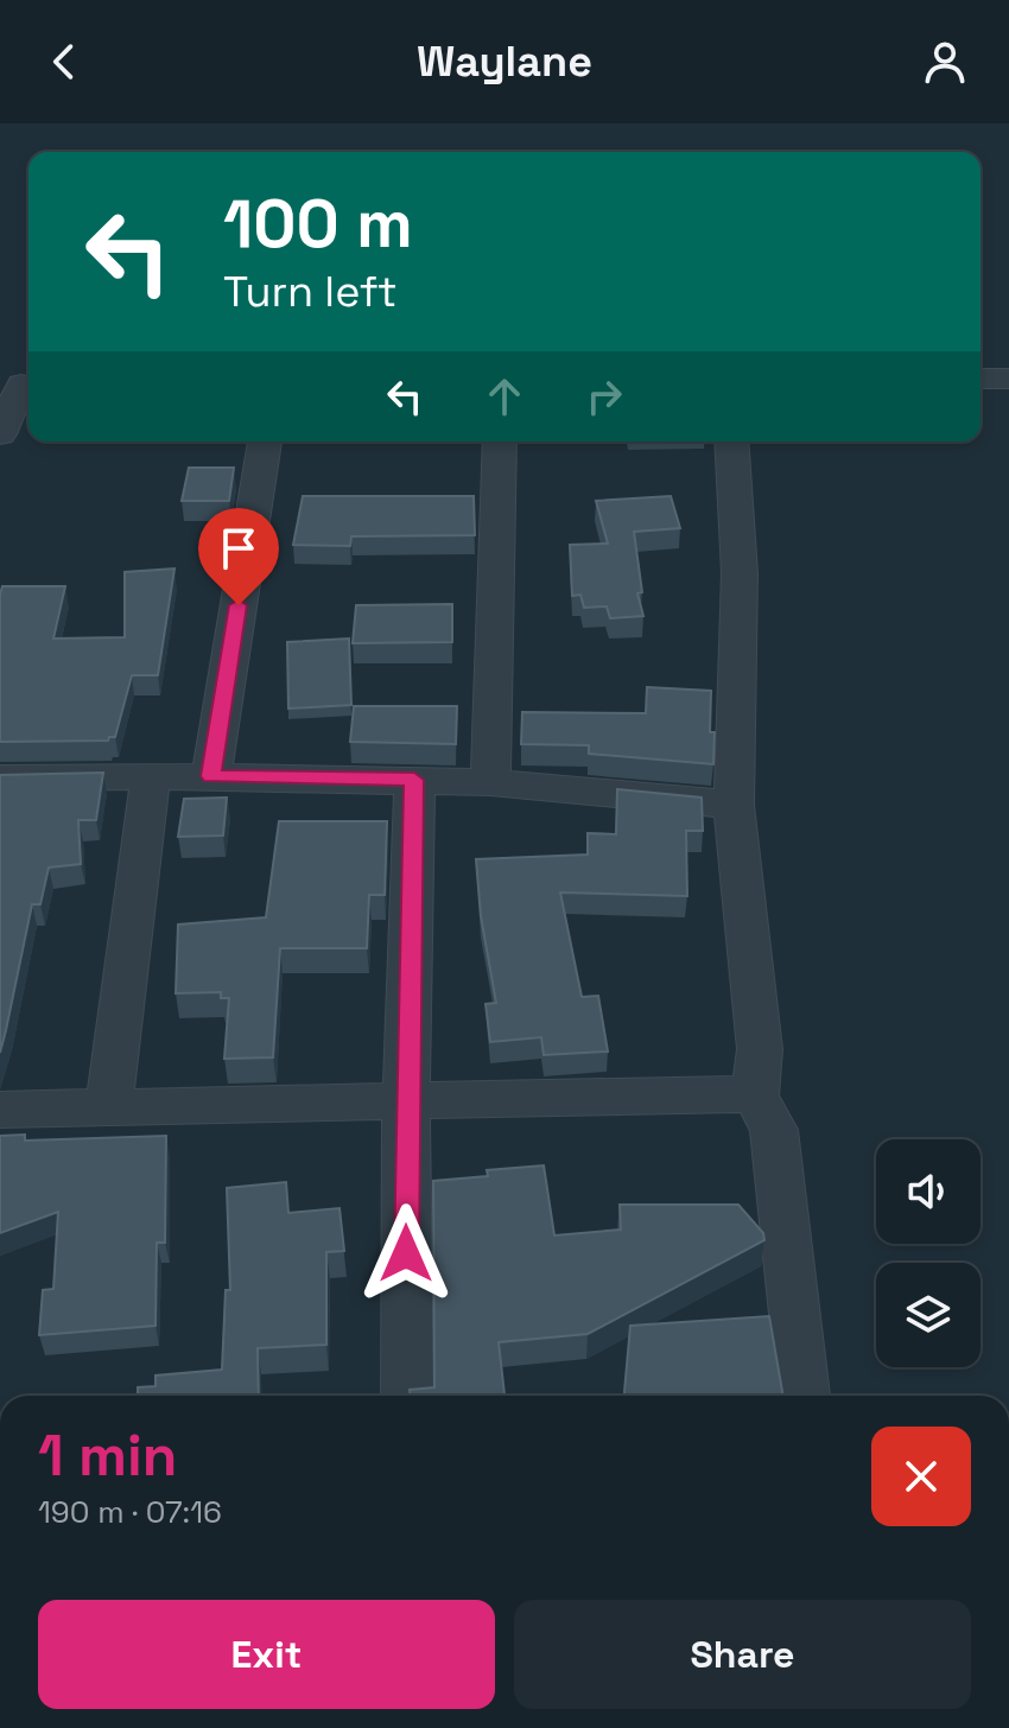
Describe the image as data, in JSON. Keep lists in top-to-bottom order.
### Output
{
  "page": {
    "header": "Waylane",
    "turn": ["100 m", "Turn left"],
    "heading": ["1 min", "190 m · 07:16"],
    "buttons": ["Exit", "Share"]
  }
}
